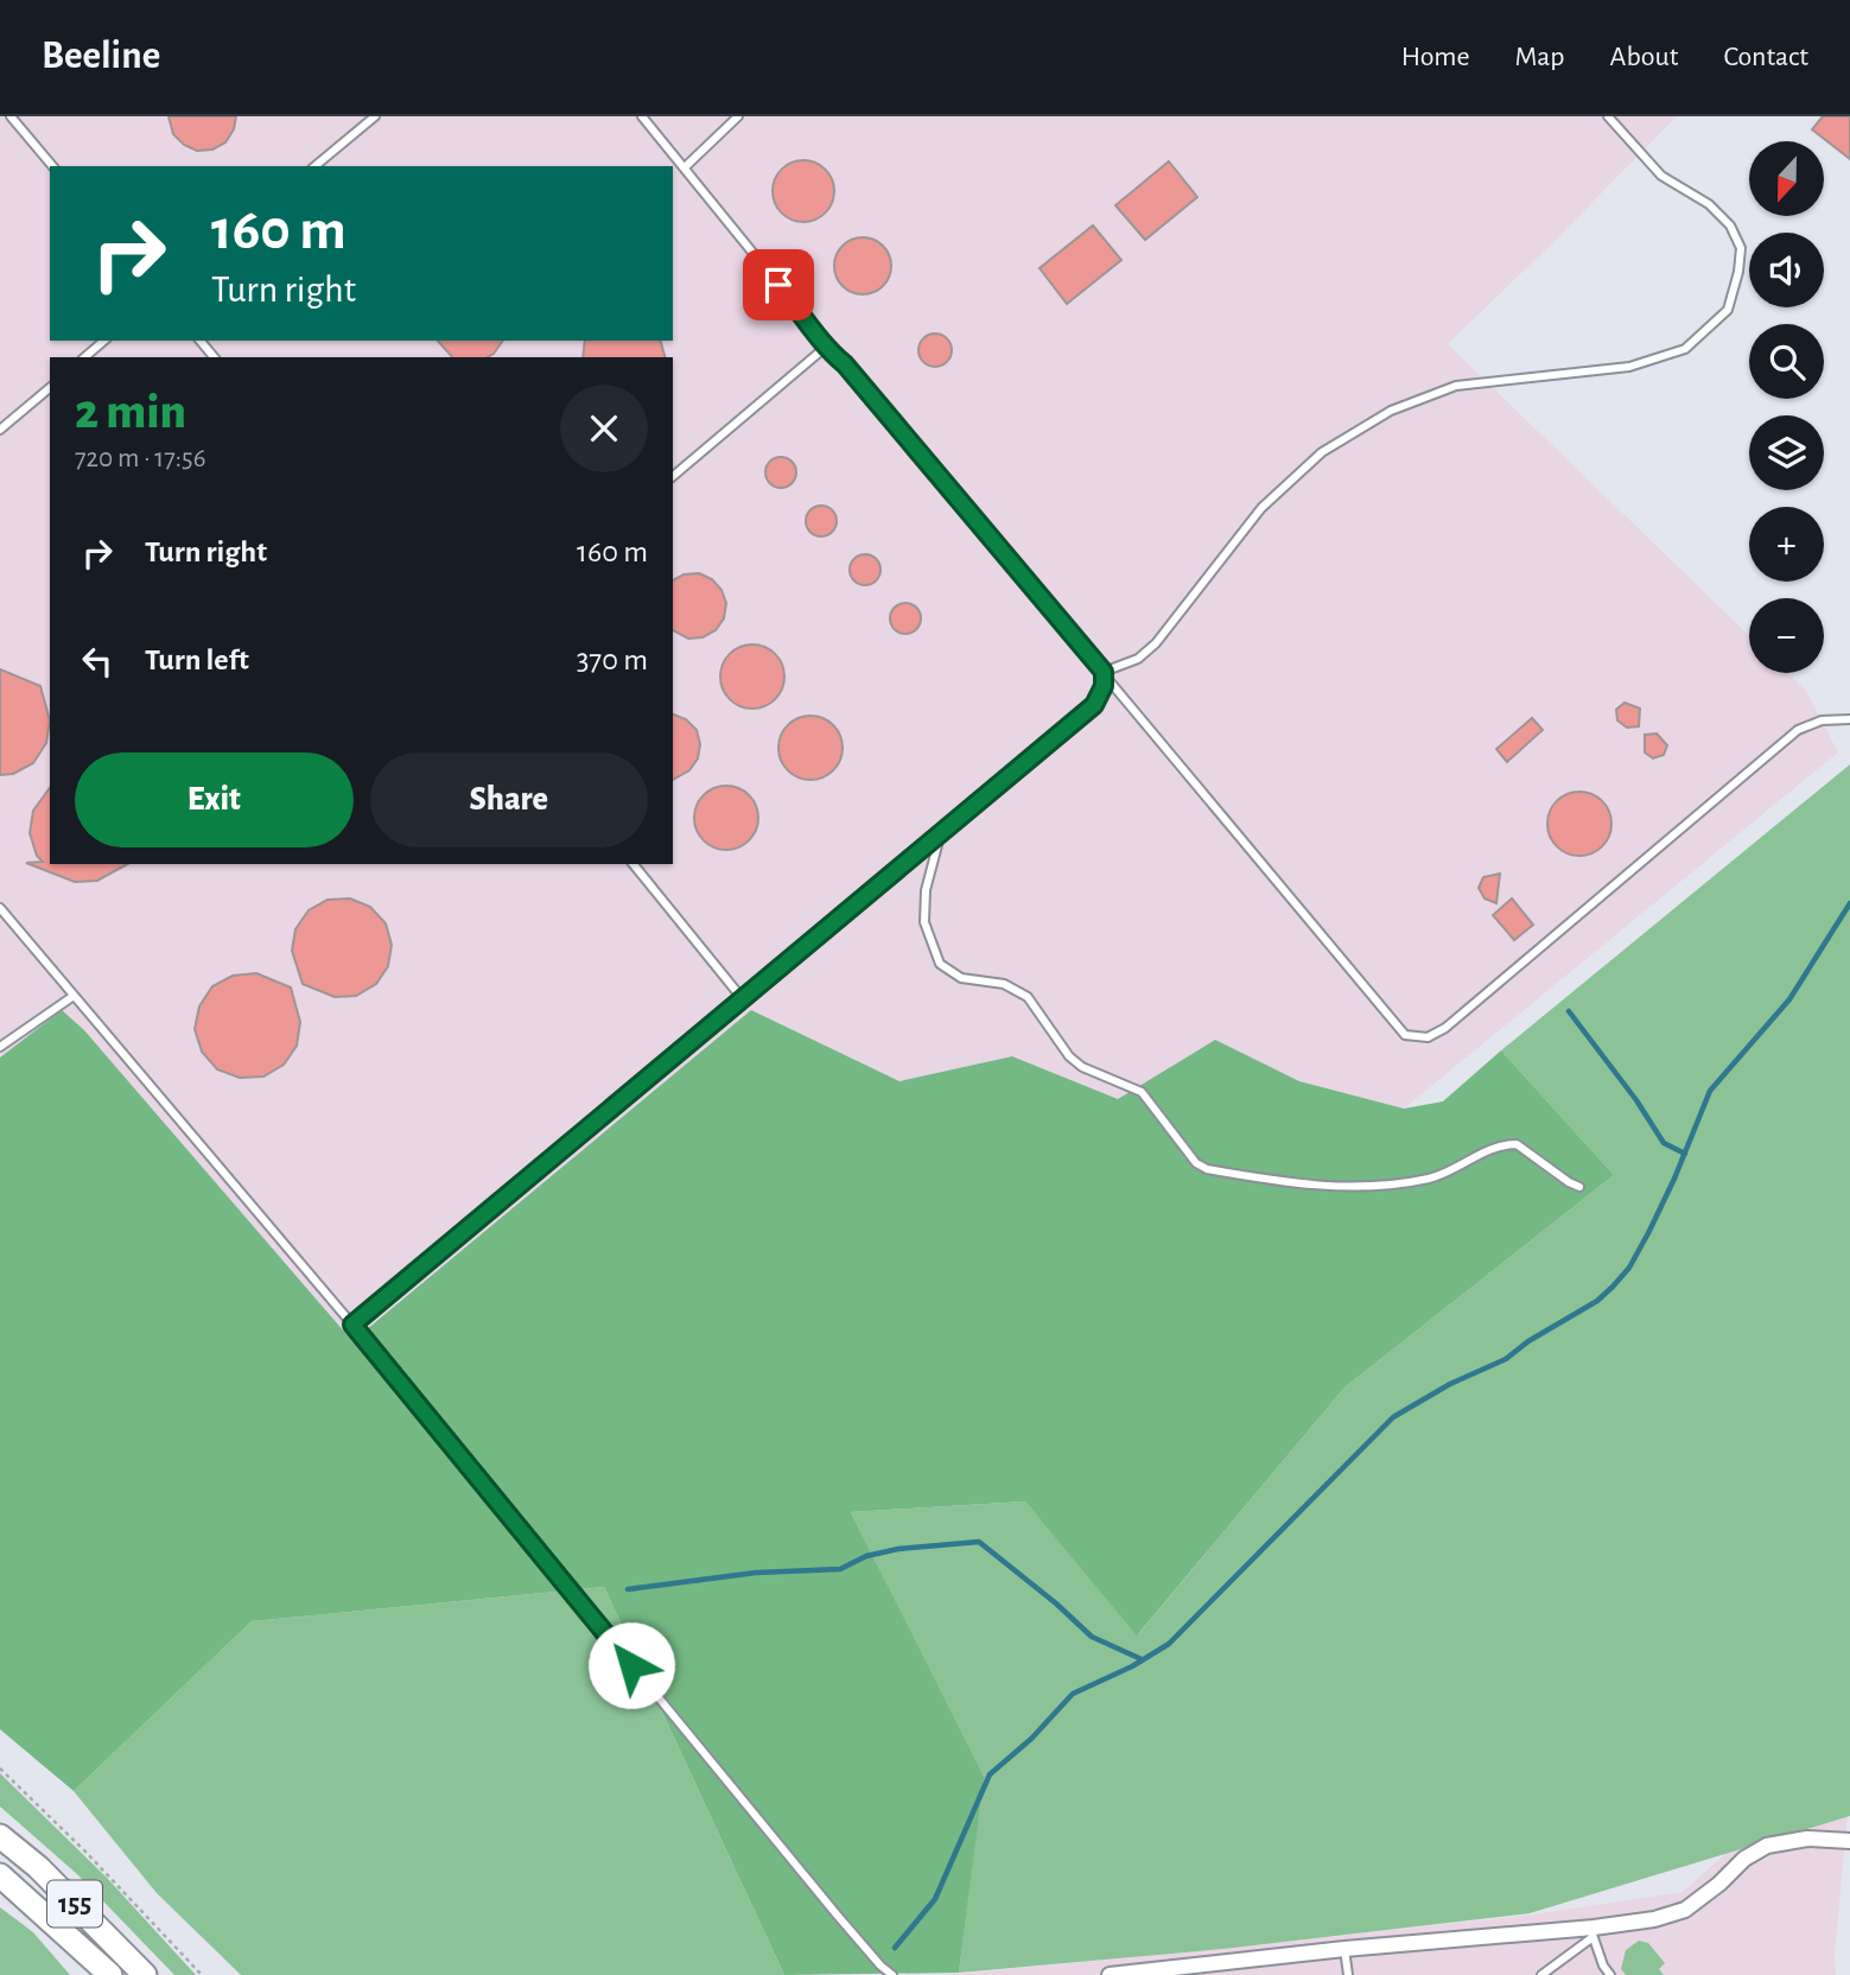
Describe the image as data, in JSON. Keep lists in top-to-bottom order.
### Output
{
  "streets": {
    "main road": ["155"]
  },
  "north": "bottom",
  "page": {
    "header": "Beeline",
    "nav": [
      "Home",
      "Map",
      "About",
      "Contact"
    ],
    "map_buttons": ["+", "−"],
    "turn": ["160 m", "Turn right"],
    "heading": ["2 min", "720 m · 17:56"],
    "list": [
      {
        "name": "Turn right",
        "value": "160 m"
      },
      {
        "name": "Turn left",
        "value": "370 m"
      }
    ],
    "buttons": ["Exit", "Share"]
  }
}
